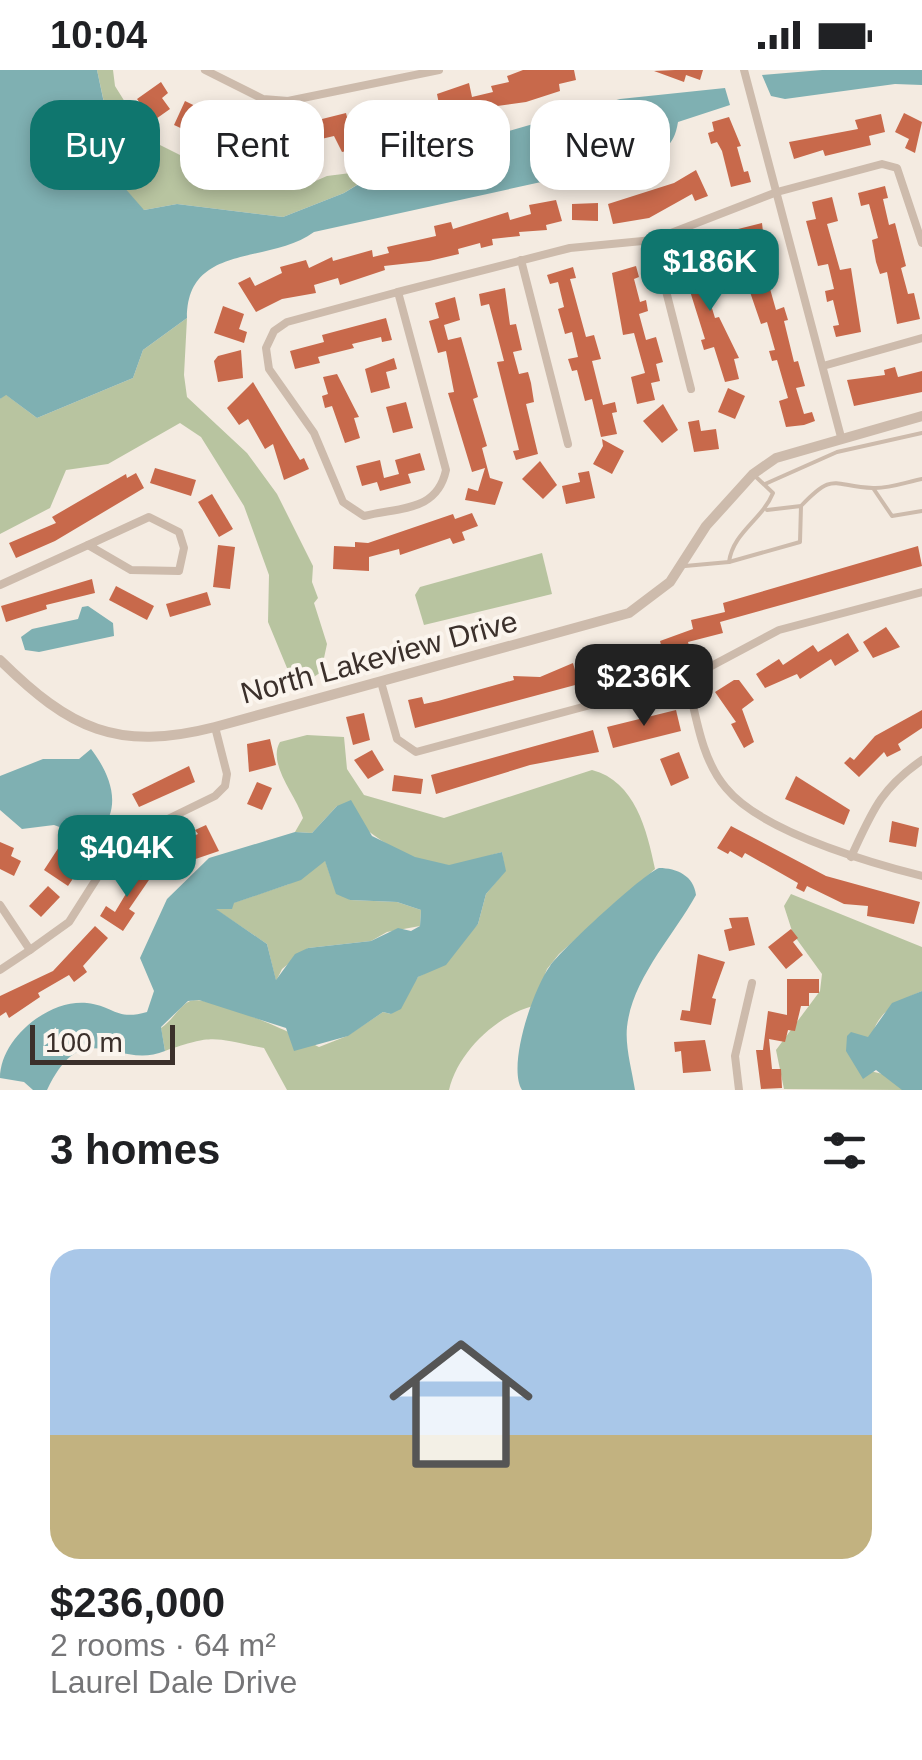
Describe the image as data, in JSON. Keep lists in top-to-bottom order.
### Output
{
  "streets": {
    "street": ["North Lakeview Drive"]
  },
  "scale_bar": "100 m",
  "page": {
    "status": "10:04",
    "chip": [
      "Buy",
      "Rent",
      "Filters",
      "New"
    ],
    "price": ["$186K", "$236K", "$404K"],
    "scale": "100 m",
    "heading": "3 homes",
    "list": [
      {
        "name": "$236,000",
        "note": "2 rooms · 64 m² · Laurel Dale Drive"
      }
    ]
  }
}
